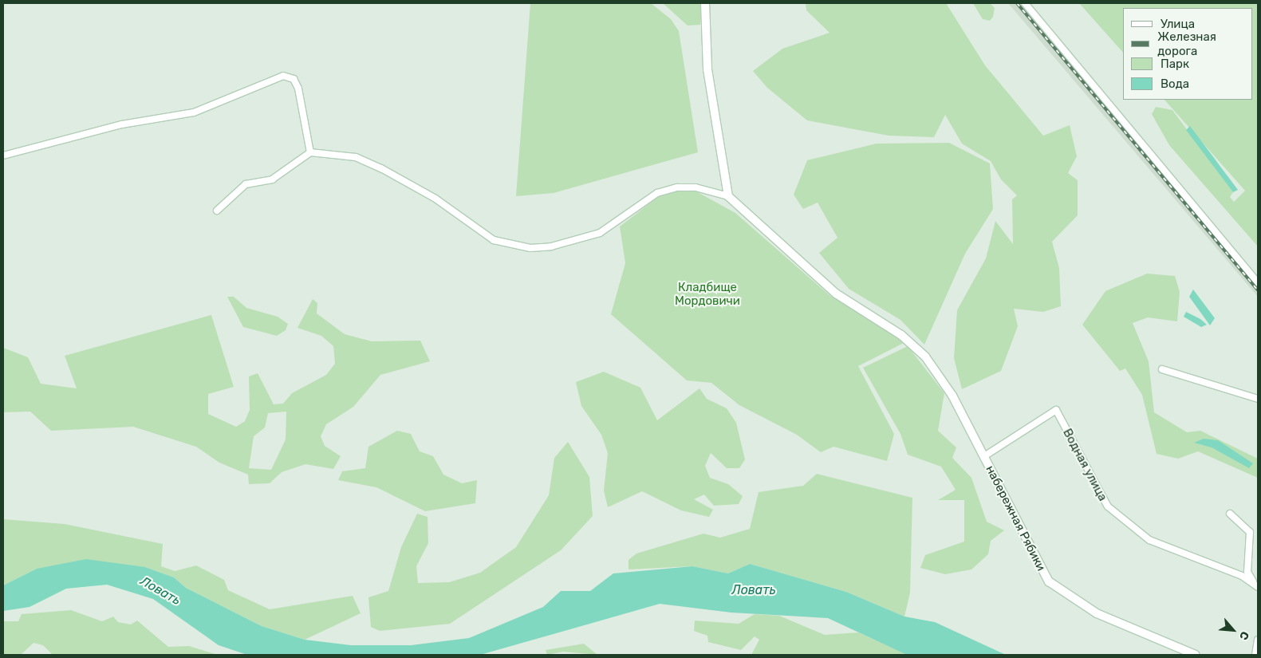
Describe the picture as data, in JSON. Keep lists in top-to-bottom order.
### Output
{
  "streets": {
    "street": ["Водная улица", "набережная Рябики"]
  },
  "crossings": [
    ["Водная улица", "набережная Рябики"]
  ],
  "water": ["Ловать"],
  "parks": ["Кладбище Мордовичи"],
  "legend": [
    "Улица",
    "Железная дорога",
    "Парк",
    "Вода"
  ],
  "north": "bottom right"
}
